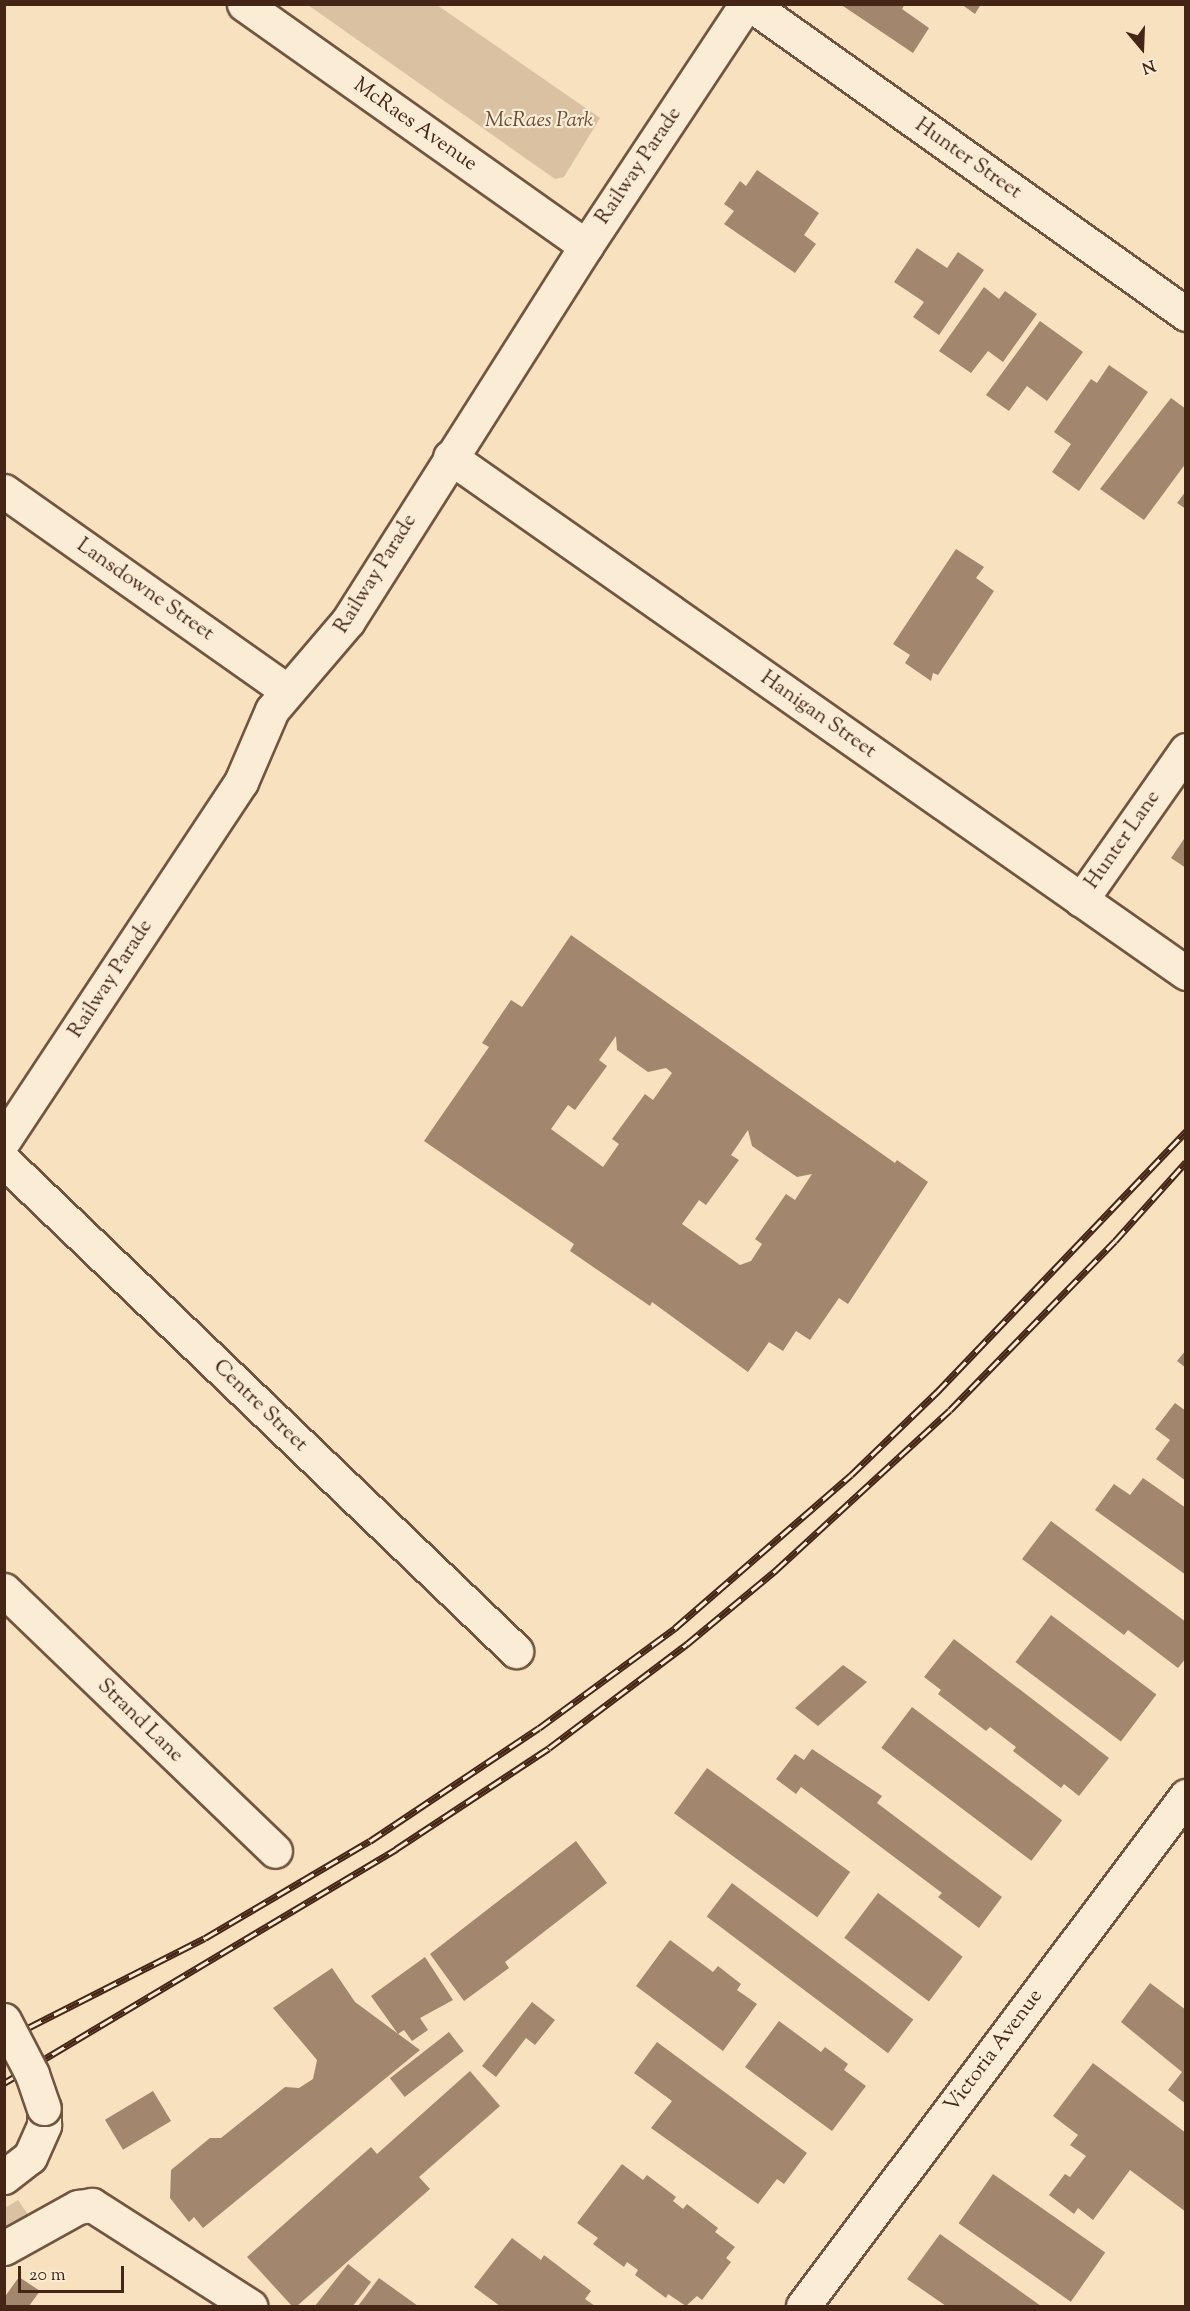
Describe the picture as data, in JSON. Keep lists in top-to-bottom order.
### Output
{
  "streets": {
    "street": [
      "McRaes Avenue",
      "Hunter Street",
      "Railway Parade",
      "Lansdowne Street",
      "Hanigan Street",
      "Hunter Lane",
      "Centre Street",
      "Strand Lane",
      "Victoria Avenue"
    ]
  },
  "crossings": [
    ["McRaes Avenue", "Railway Parade"],
    ["Hunter Street", "Railway Parade"],
    ["Railway Parade", "Lansdowne Street"],
    ["Railway Parade", "Hanigan Street"],
    ["Hanigan Street", "Hunter Lane"]
  ],
  "parks": ["McRaes Park"],
  "scale_bar": "20 m",
  "north": "bottom"
}
